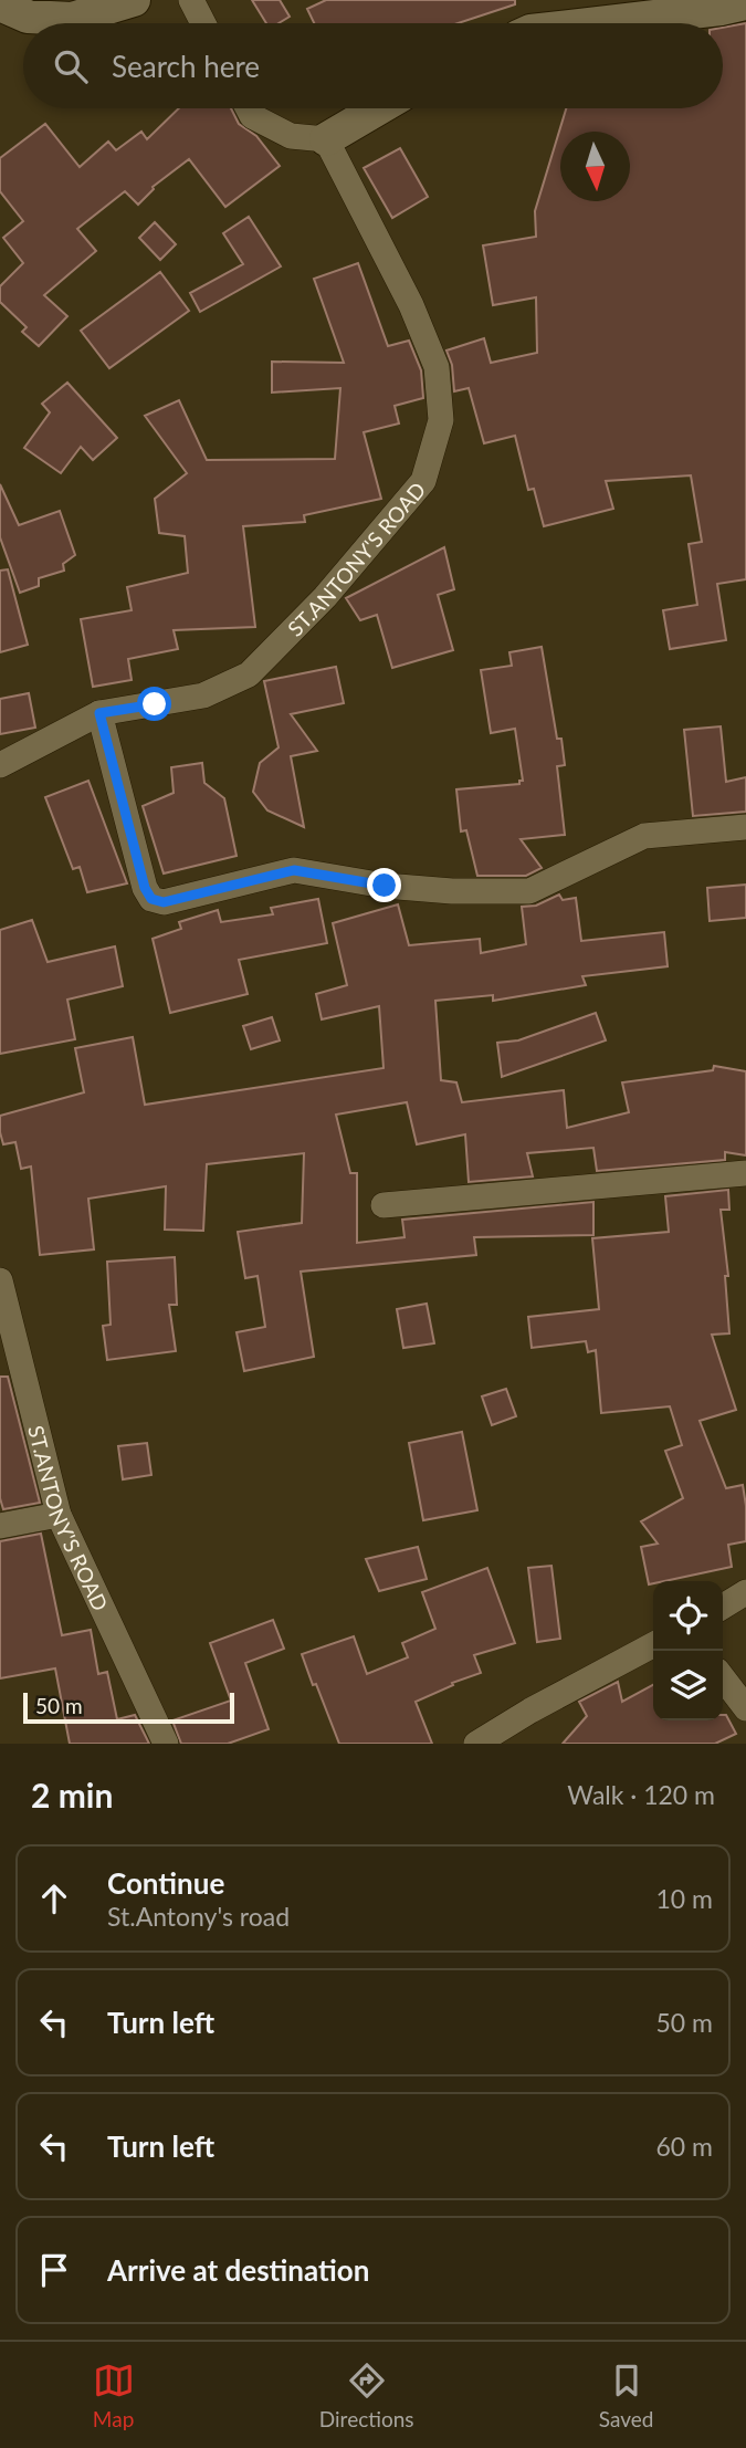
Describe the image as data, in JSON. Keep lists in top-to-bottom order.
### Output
{
  "streets": {
    "street": ["ST.ANTONY'S ROAD"]
  },
  "scale_bar": "50 m",
  "north": "bottom",
  "page": {
    "search": "Search here",
    "scale": "50 m",
    "heading": ["2 min", "Walk · 120 m"],
    "list": [
      ["Continue", "St.Antony's road", "10 m"],
      ["Turn left", "50 m"],
      ["Turn left", "60 m"],
      "Arrive at destination"
    ],
    "nav": ["Map", "Directions", "Saved"]
  }
}
